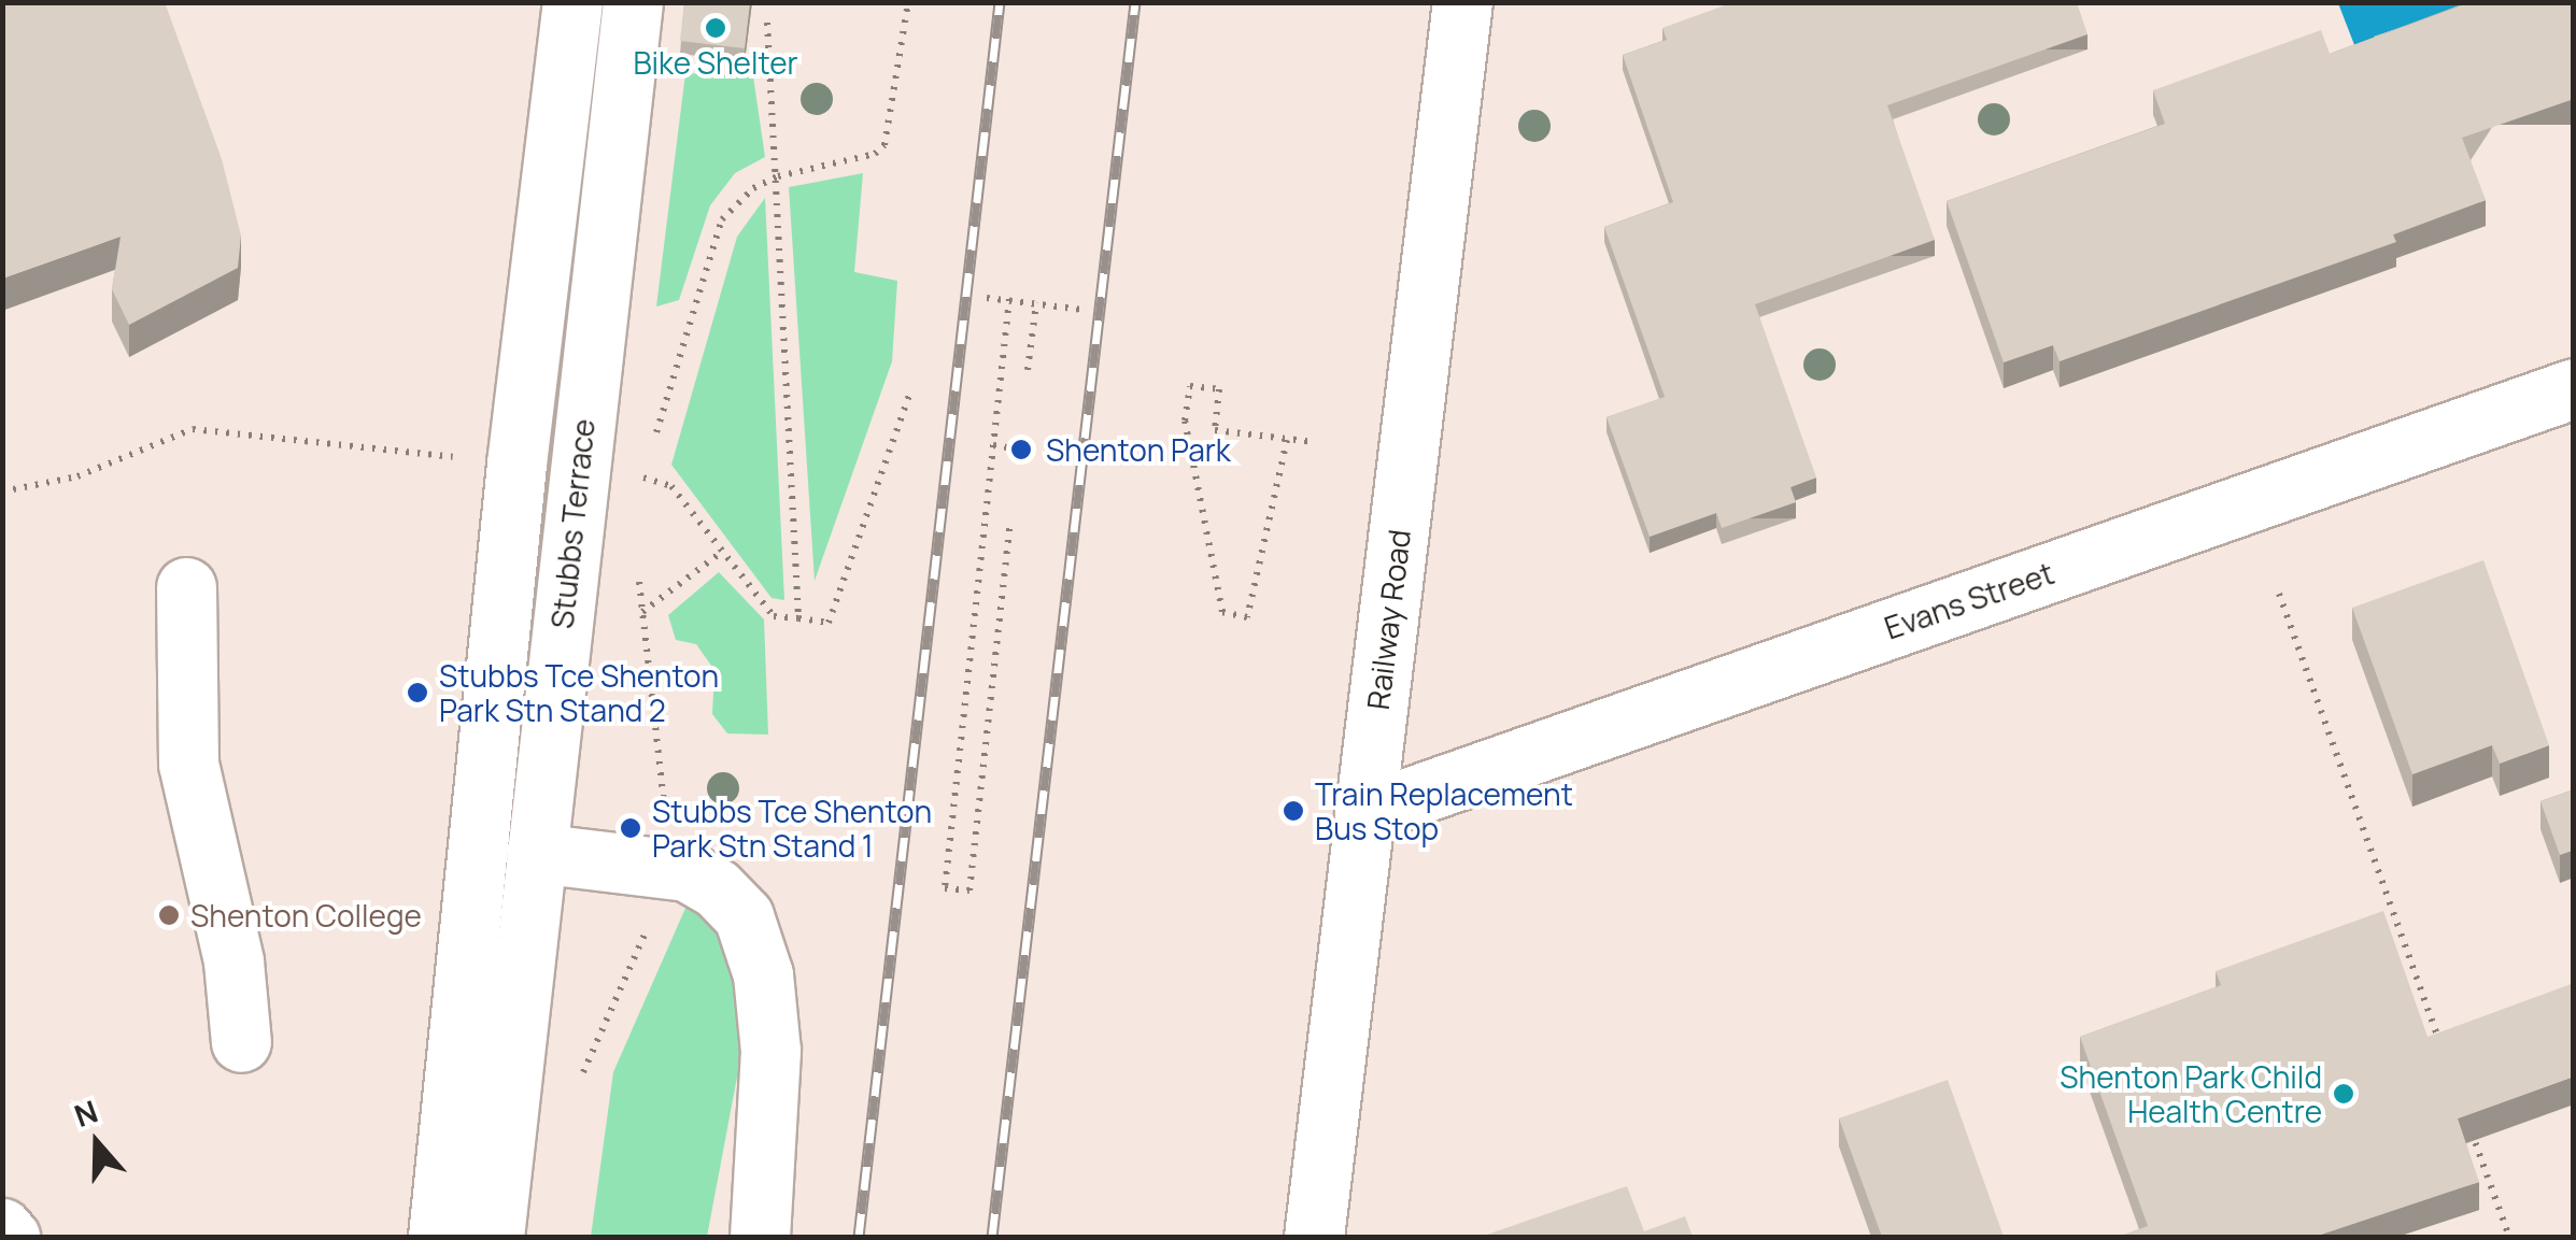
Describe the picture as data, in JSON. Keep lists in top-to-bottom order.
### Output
{
  "streets": {
    "main road": ["Stubbs Terrace", "Evans Street", "Railway Road"]
  },
  "crossings": [
    ["Evans Street", "Railway Road"]
  ],
  "places": [
    "Bike Shelter",
    "Shenton Park",
    "Stubbs Tce Shenton Park Stn Stand 2",
    "Train Replacement Bus Stop",
    "Stubbs Tce Shenton Park Stn Stand 1",
    "Shenton College",
    "Shenton Park Child Health Centre"
  ],
  "north": "top"
}
